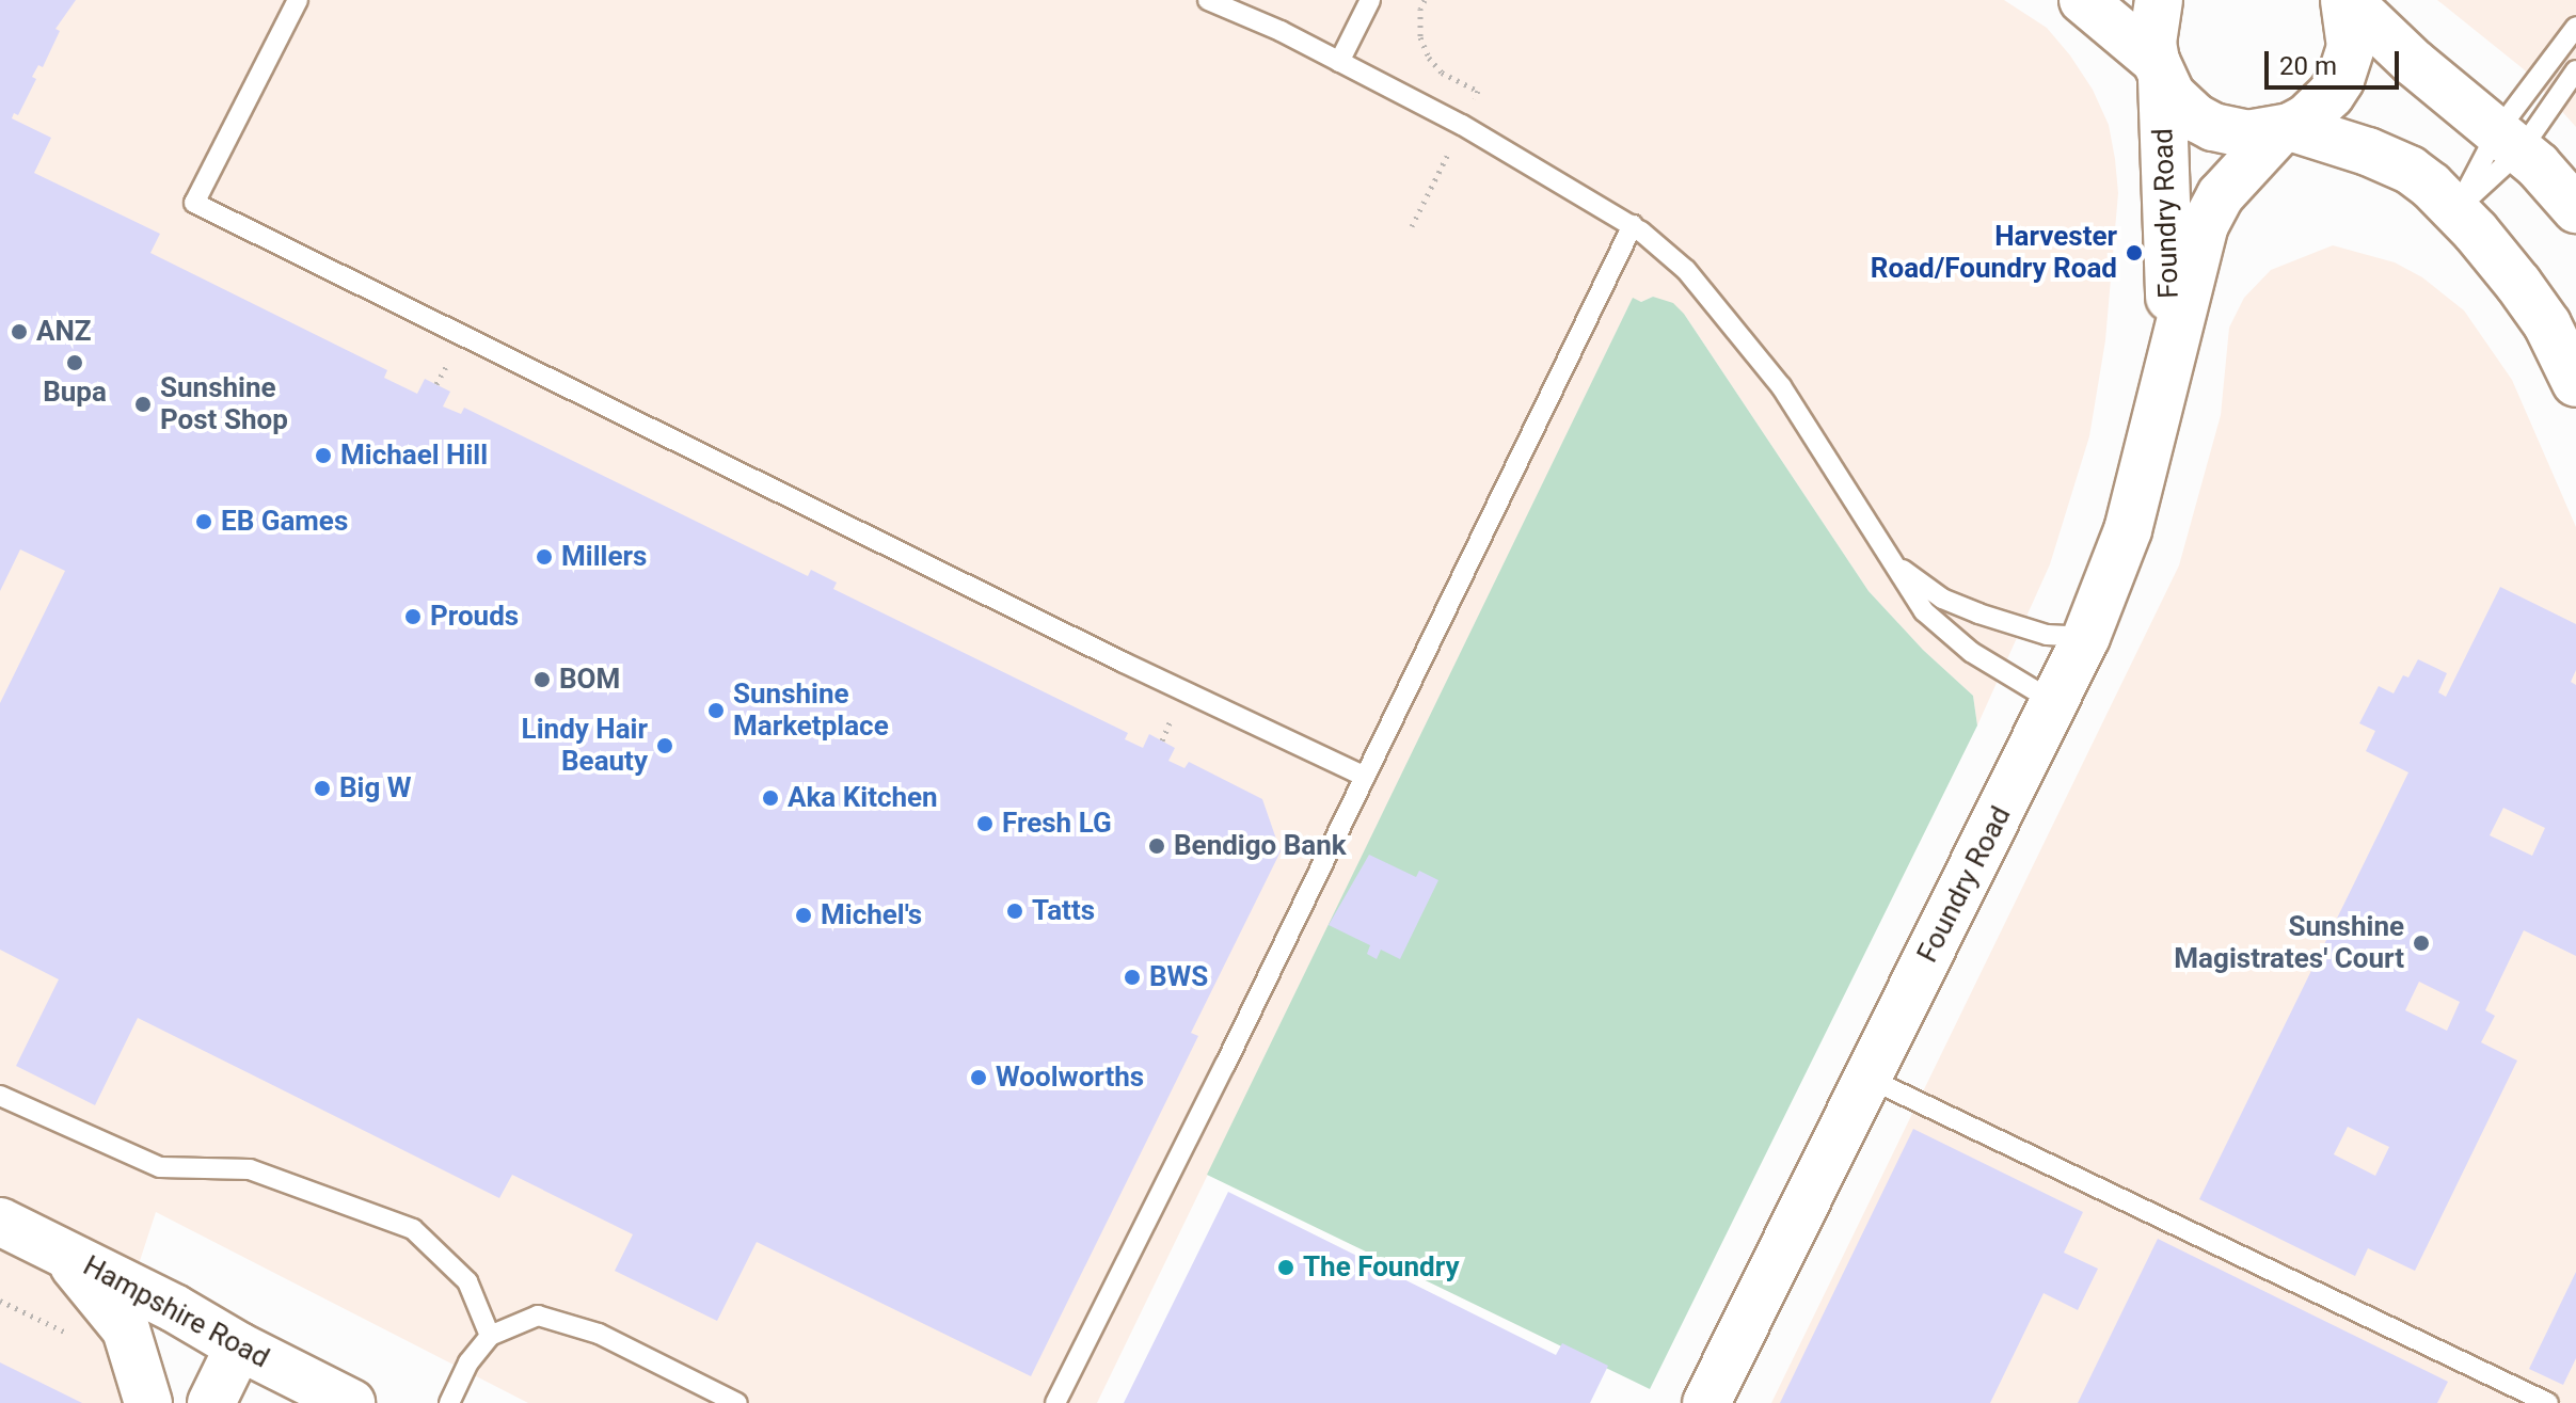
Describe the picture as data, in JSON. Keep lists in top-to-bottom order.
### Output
{
  "streets": {
    "street": ["Foundry Road", "Hampshire Road"]
  },
  "places": [
    "Harvester Road/Foundry Road",
    "ANZ",
    "Bupa",
    "Sunshine Post Shop",
    "Michael Hill",
    "EB Games",
    "Millers",
    "Prouds",
    "BOM",
    "Sunshine Marketplace",
    "Lindy Hair Beauty",
    "Big W",
    "Aka Kitchen",
    "Fresh LG",
    "Bendigo Bank",
    "Tatts",
    "Michel's",
    "Sunshine Magistrates' Court",
    "BWS",
    "Woolworths",
    "The Foundry"
  ],
  "scale_bar": "20 m"
}
